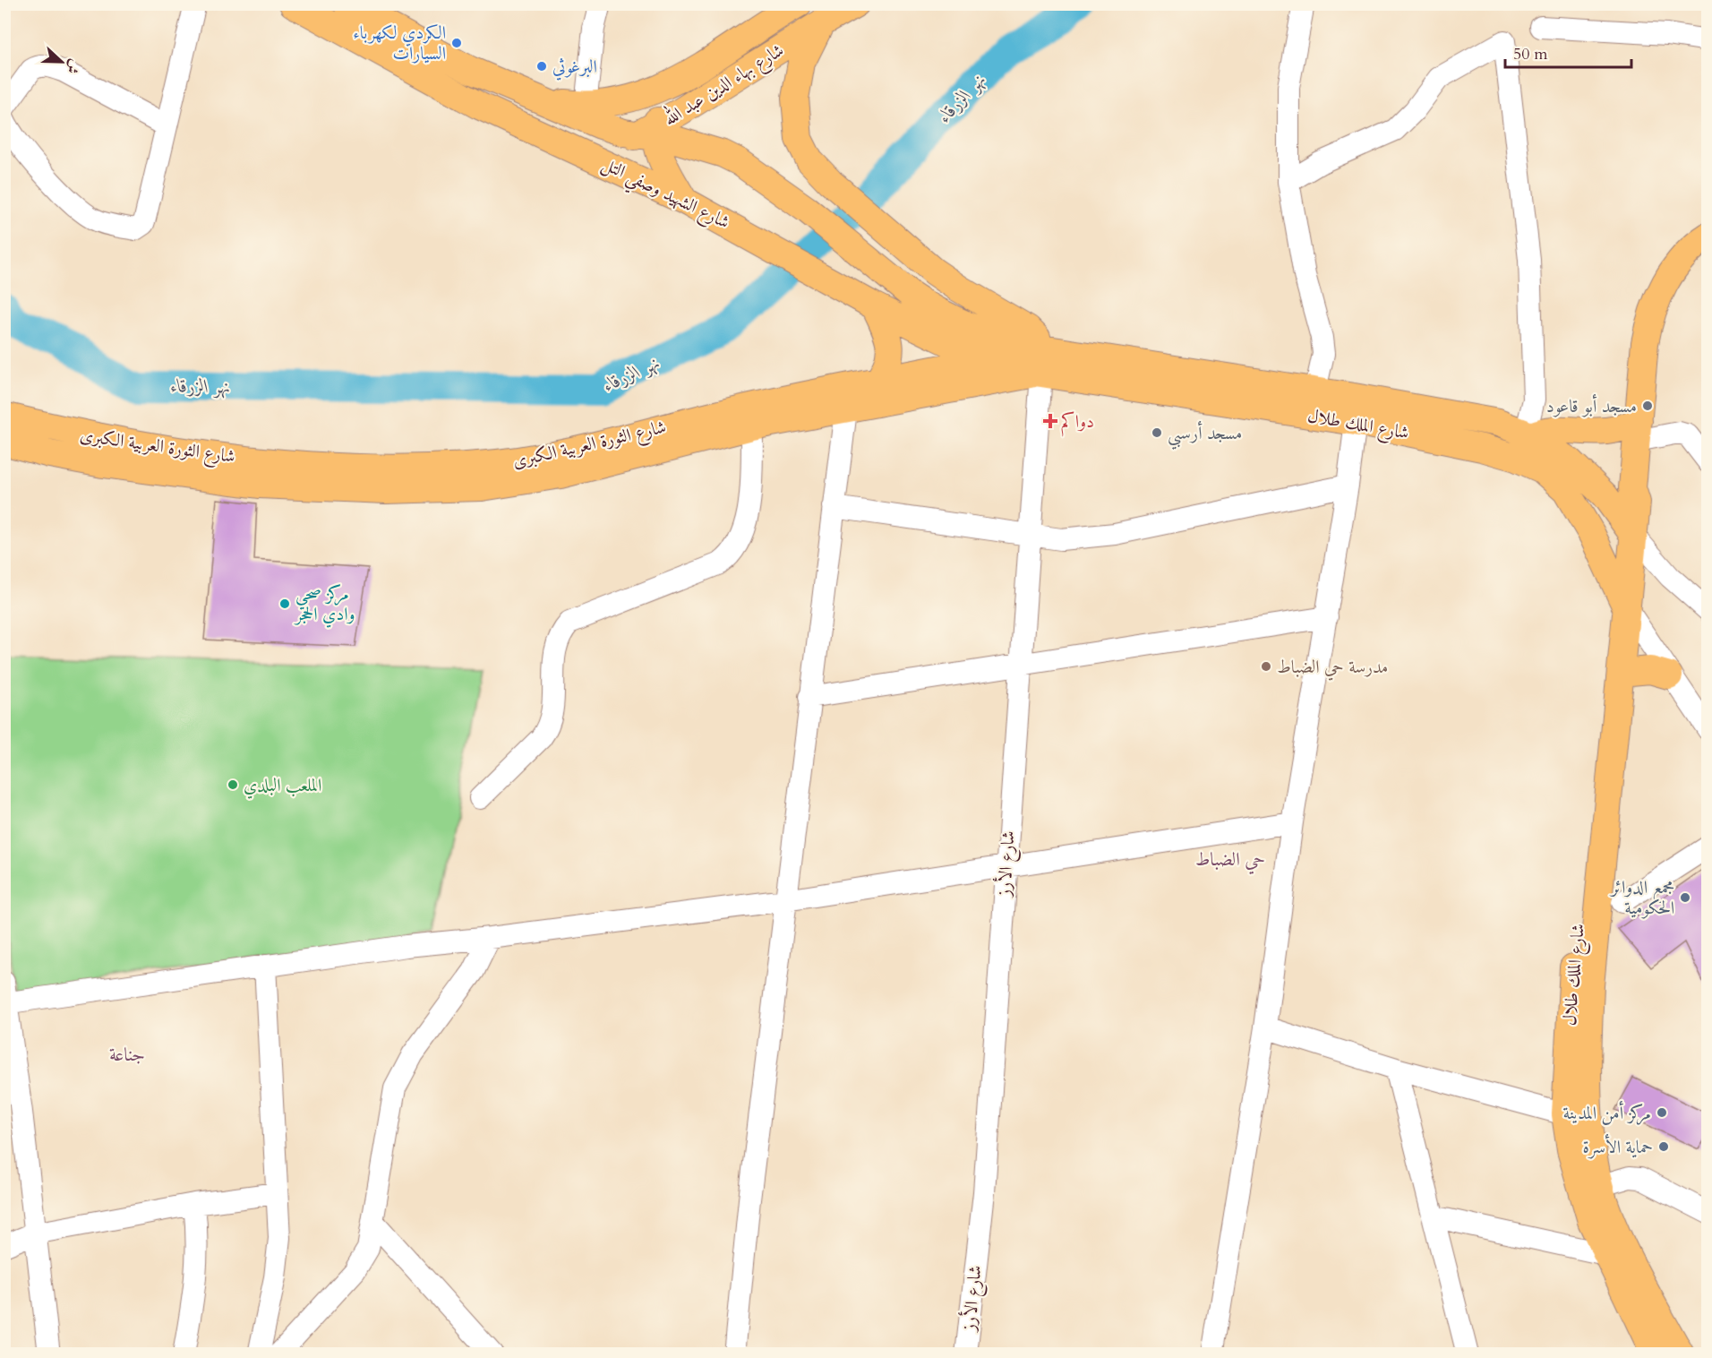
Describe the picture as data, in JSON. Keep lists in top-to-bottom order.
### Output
{
  "streets": {
    "main road": [
      "شارع بهاء الدين عبد الله",
      "شارع الشهيد وصفي التل",
      "شارع الملك طلال",
      "شارع الثورة العربية الكبرى"
    ],
    "street": ["شارع الأرز"]
  },
  "crossings": [
    ["شارع بهاء الدين عبد الله", "شارع الشهيد وصفي التل"],
    ["شارع الشهيد وصفي التل", "شارع الملك طلال"],
    ["شارع الشهيد وصفي التل", "شارع الثورة العربية الكبرى"],
    ["شارع الشهيد وصفي التل", "شارع الأرز"],
    ["شارع الملك طلال", "شارع الثورة العربية الكبرى"],
    ["شارع الملك طلال", "شارع الأرز"],
    ["شارع الثورة العربية الكبرى", "شارع الأرز"]
  ],
  "districts": ["حي الضباط", "جناعة"],
  "water": ["نهر الزرقاء"],
  "places": {
    "other": [
      "الكردي لكهرباء السيارات",
      "البرغوثي",
      "مسجد أبو قاعود",
      "مسجد أرسبي",
      "مركز صحي وادي الحجر",
      "مدرسة حي الضباط",
      "الملعب البلدي",
      "مجمع الدوائر الحكومية",
      "مركز أمن المدينة",
      "حماية الأسرة"
    ],
    "health": ["دواكم"]
  },
  "scale_bar": "50 m",
  "north": "right"
}
